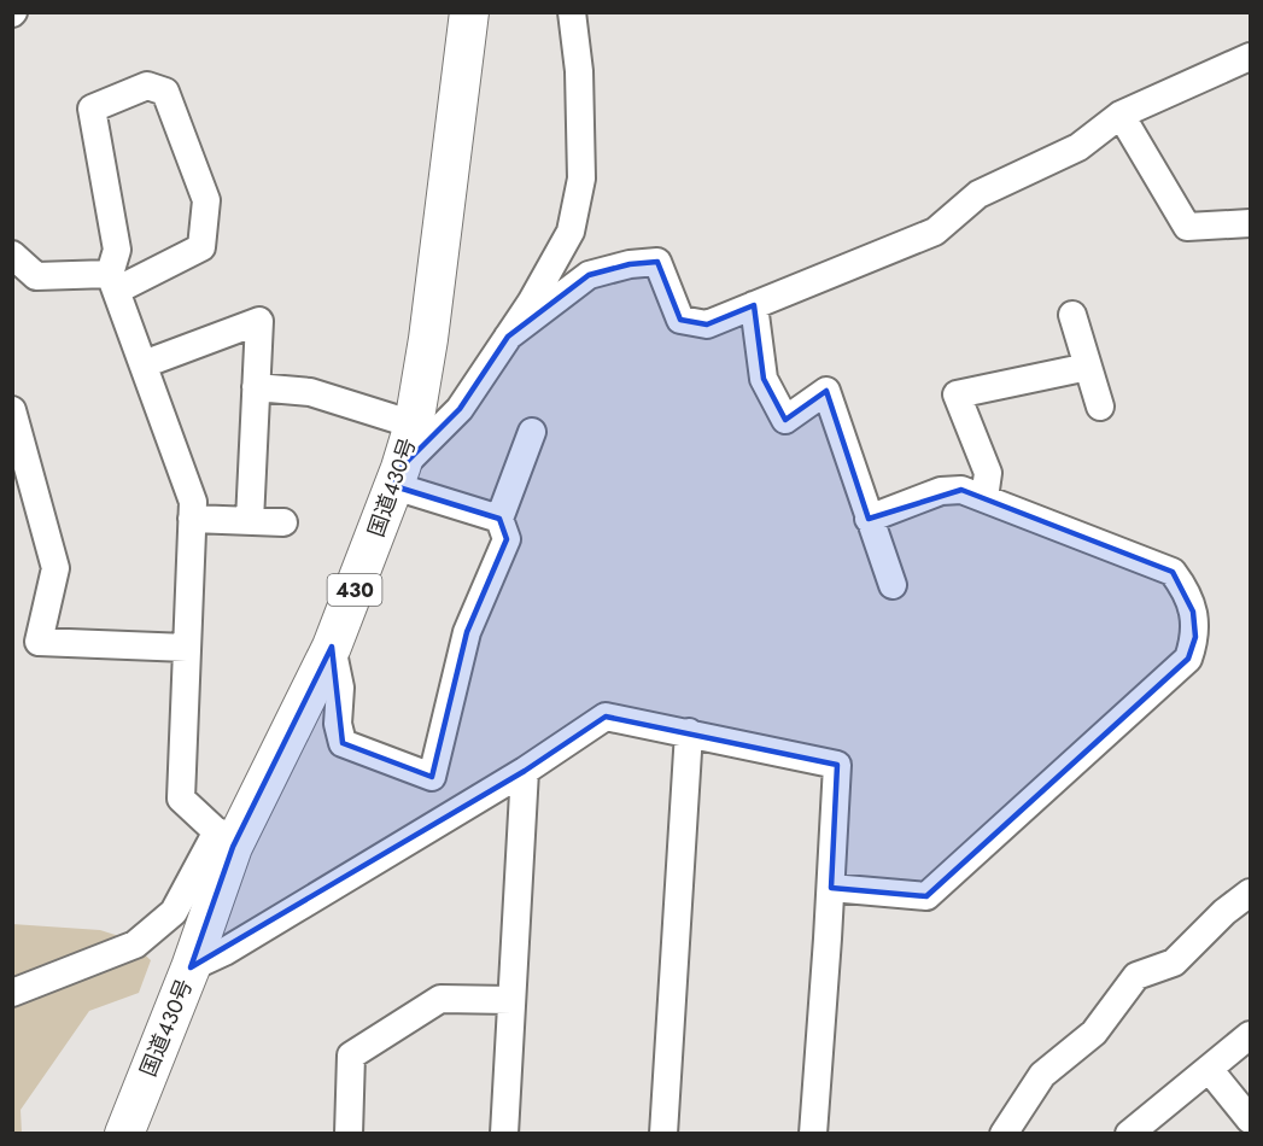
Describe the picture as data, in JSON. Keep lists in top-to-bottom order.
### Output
{
  "streets": {
    "highway": ["国道430号", "430"]
  }
}
